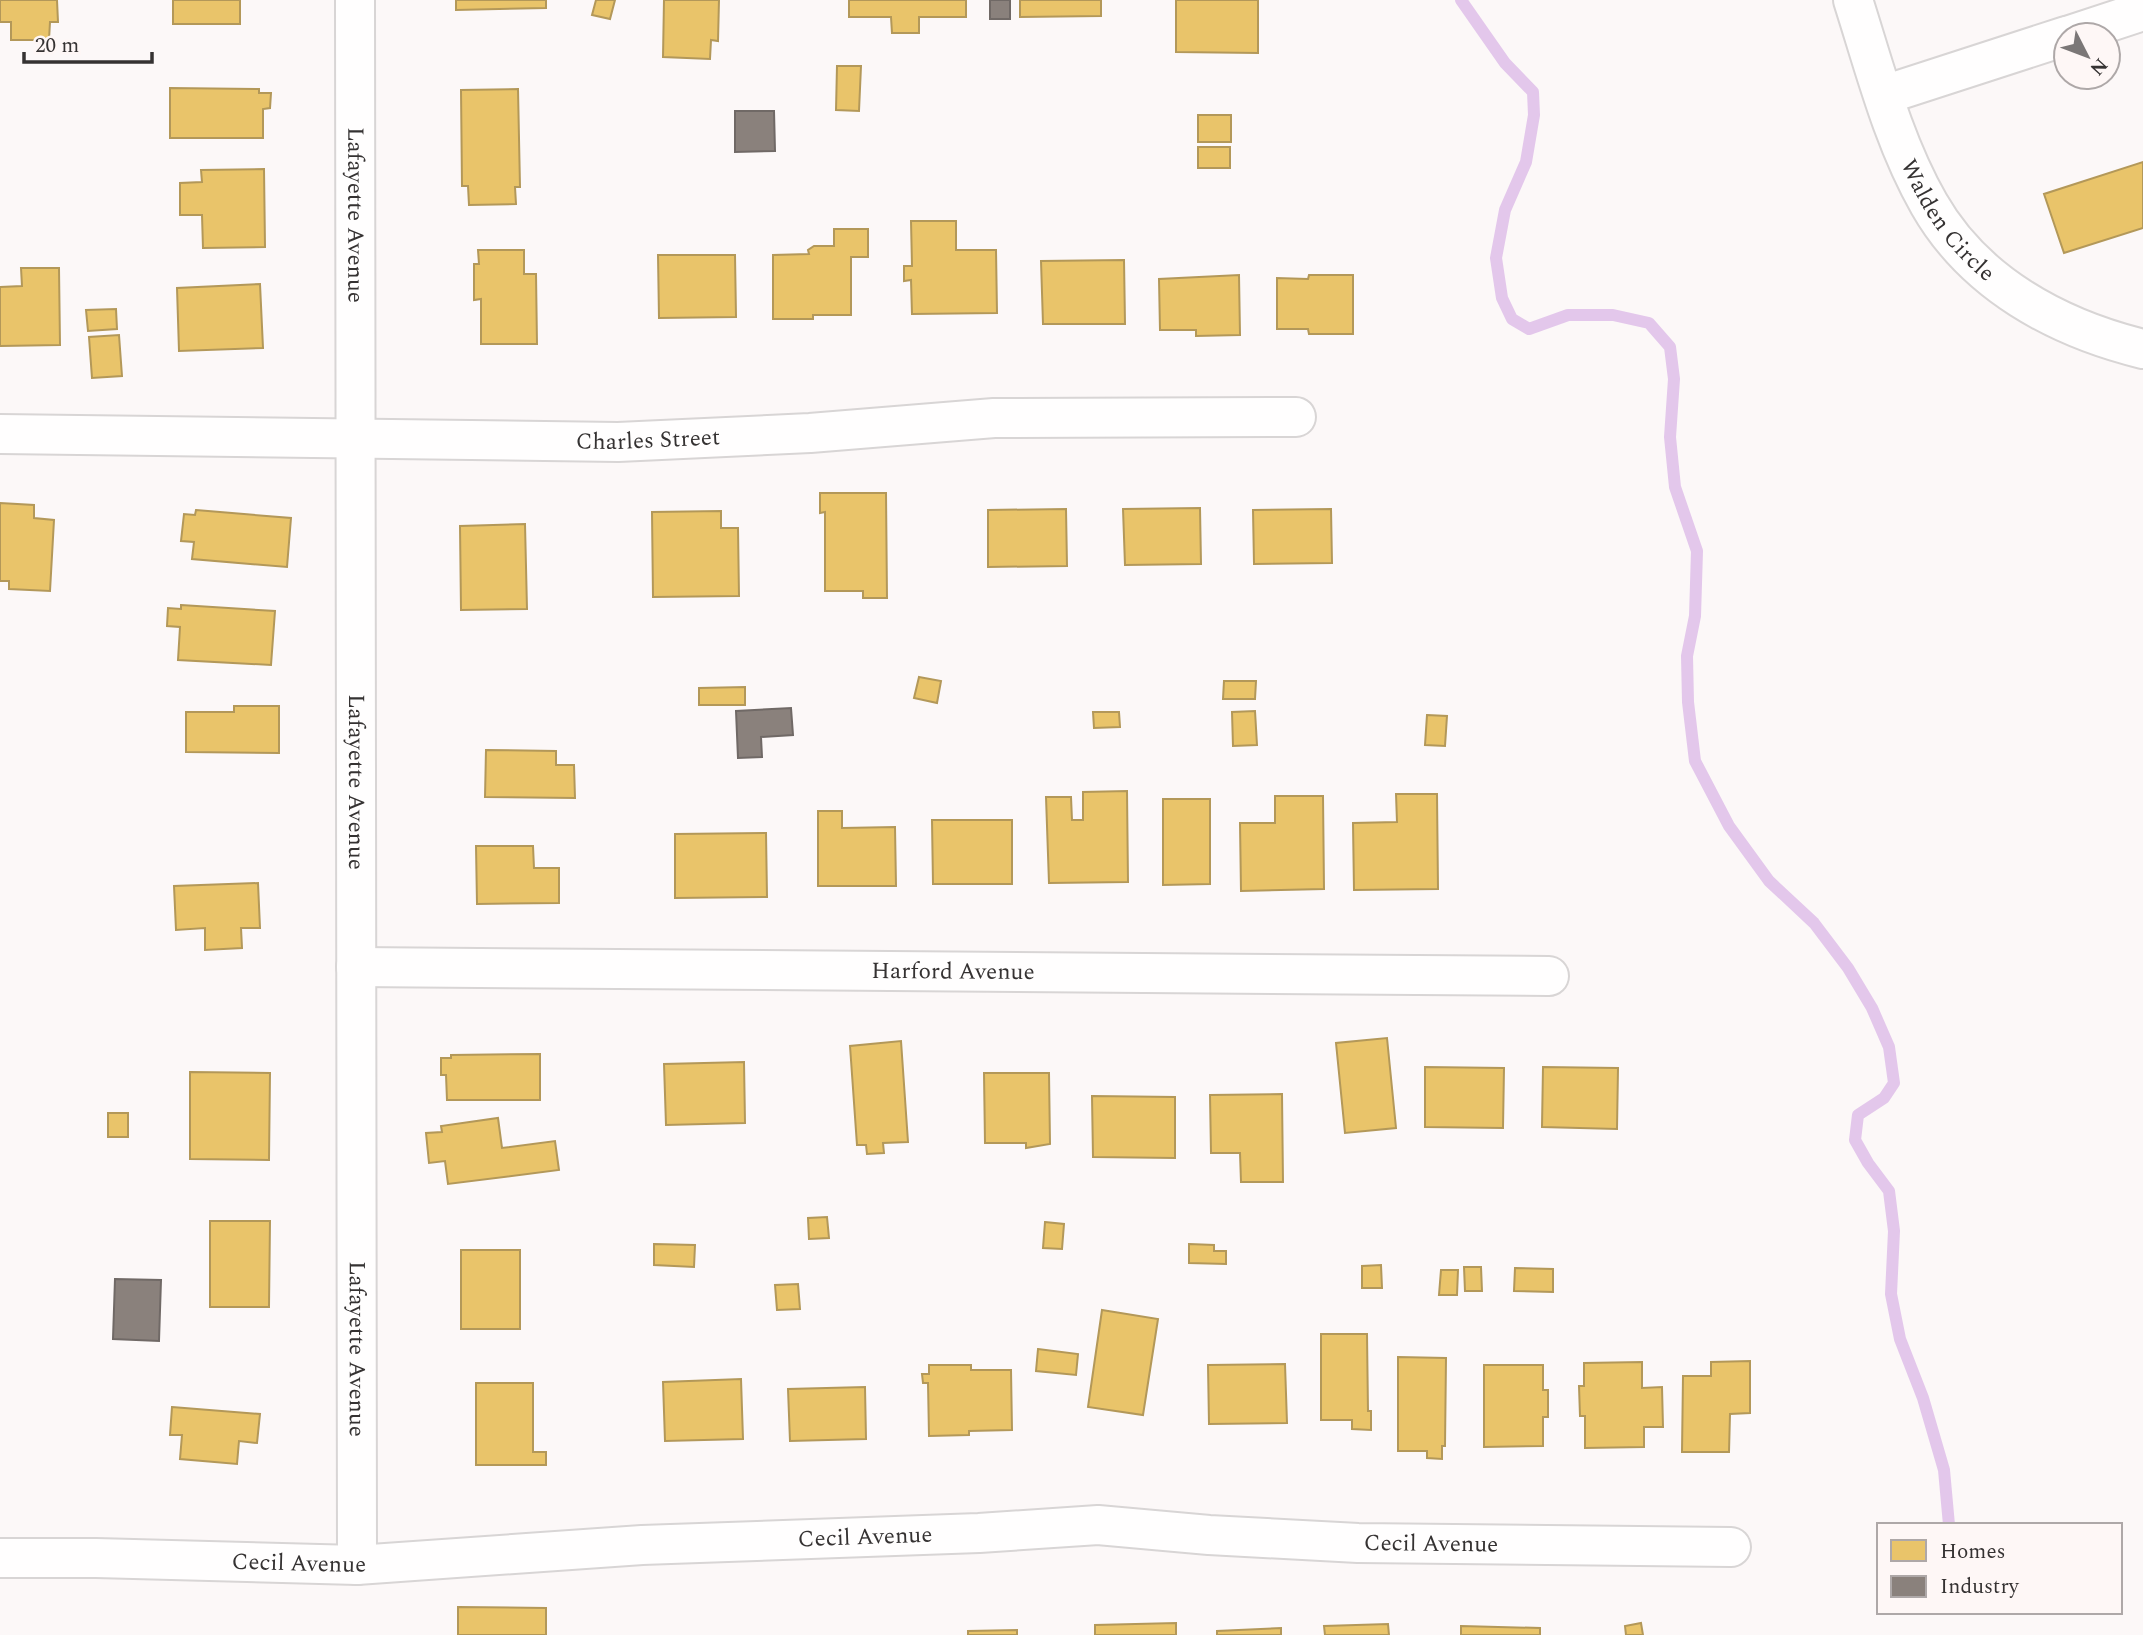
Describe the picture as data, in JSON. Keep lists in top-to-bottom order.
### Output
{
  "streets": {
    "street": [
      "Lafayette Avenue",
      "Walden Circle",
      "Charles Street",
      "Harford Avenue",
      "Cecil Avenue"
    ]
  },
  "crossings": [
    ["Lafayette Avenue", "Charles Street"],
    ["Lafayette Avenue", "Harford Avenue"],
    ["Lafayette Avenue", "Cecil Avenue"]
  ],
  "legend": ["Homes", "Industry"],
  "scale_bar": "20 m",
  "north": "bottom right"
}
